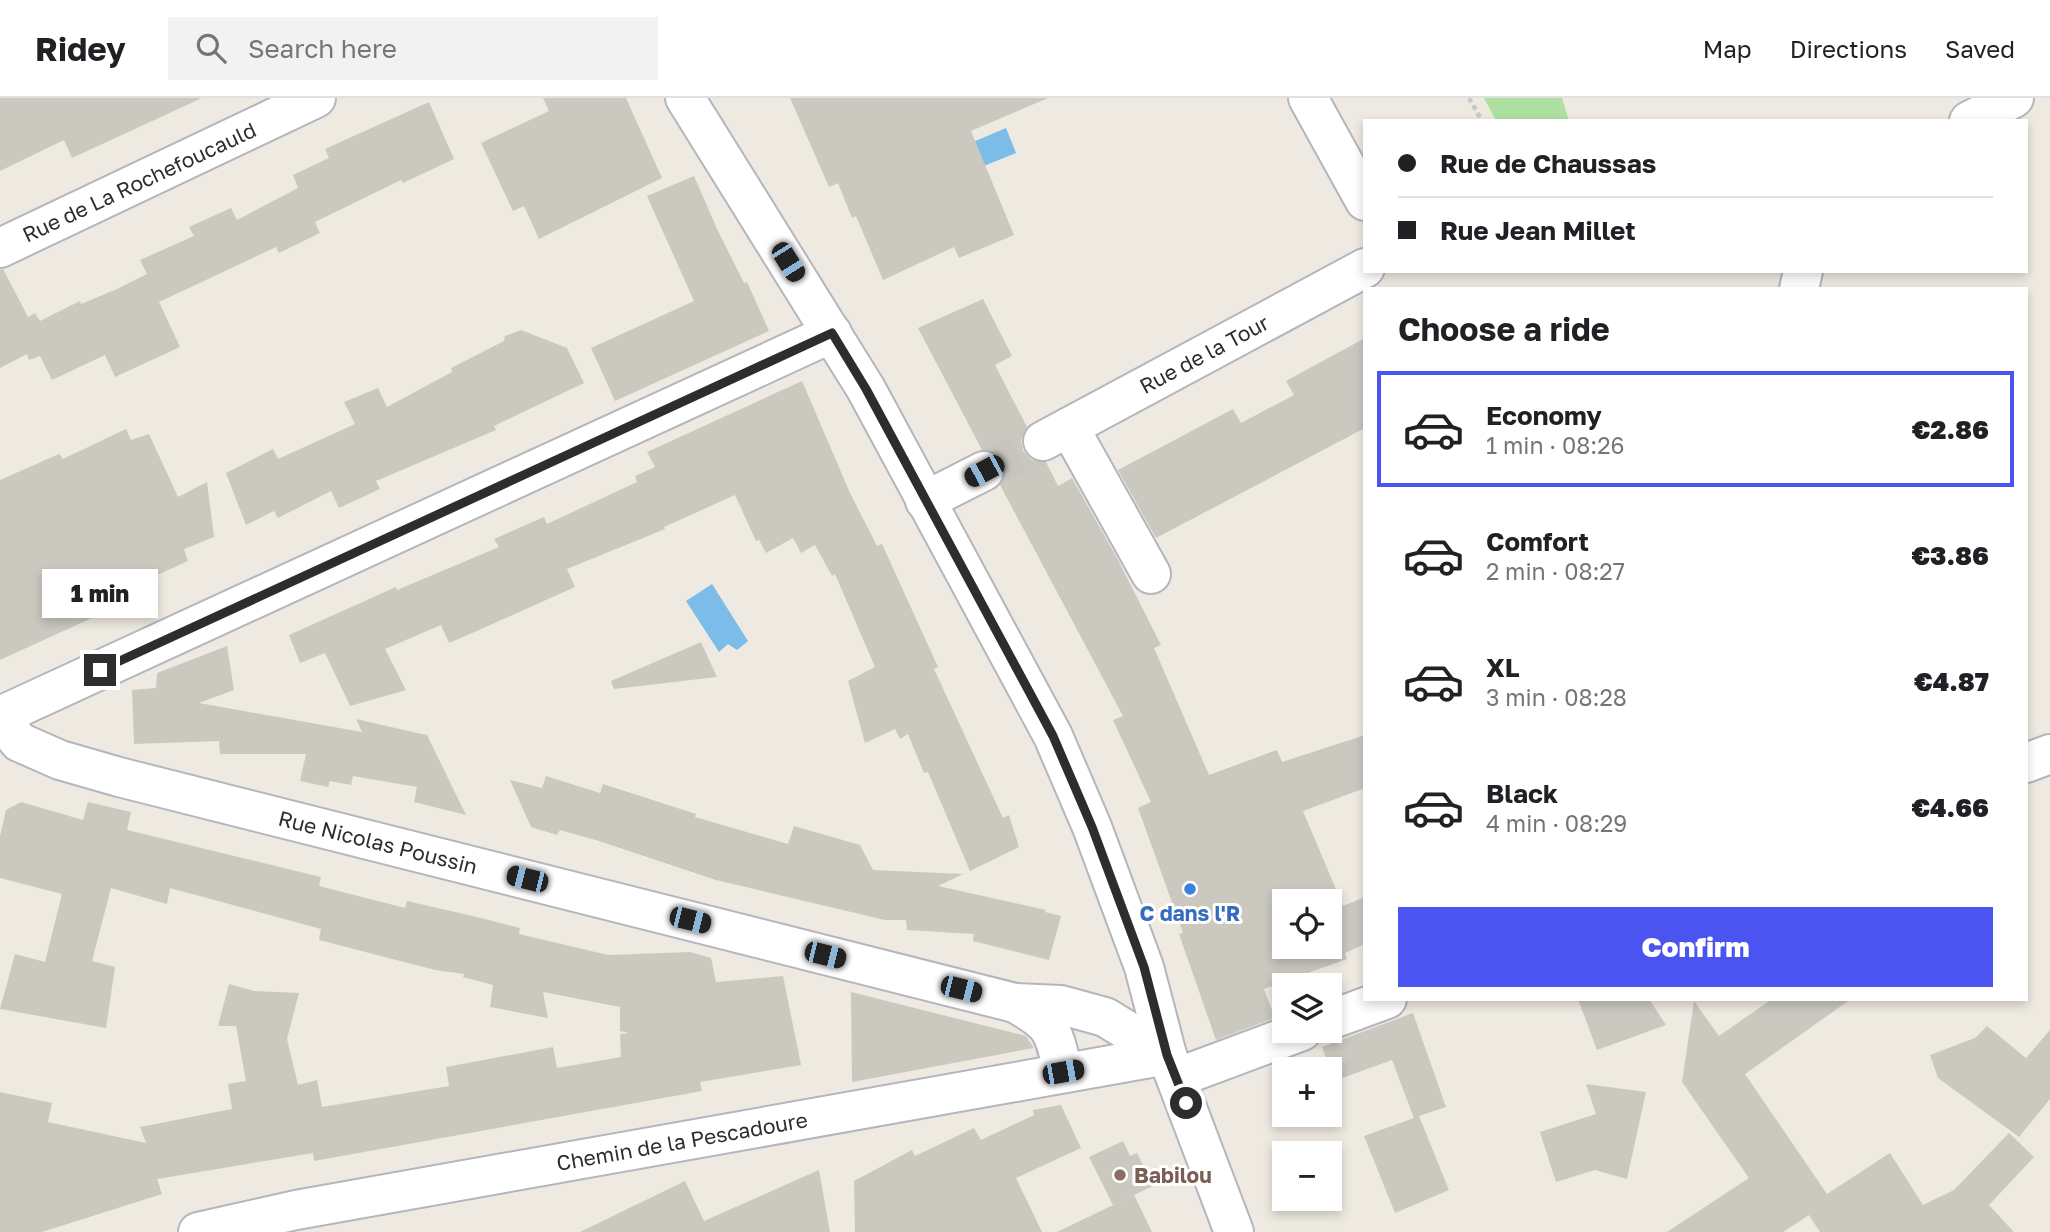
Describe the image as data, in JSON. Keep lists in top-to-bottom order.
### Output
{
  "streets": {
    "street": [
      "Rue de La Rochefoucauld",
      "Rue de la Tour",
      "Rue Nicolas Poussin",
      "Chemin de la Pescadoure"
    ]
  },
  "crossings": [
    ["Rue Nicolas Poussin", "Chemin de la Pescadoure"]
  ],
  "places": ["C dans l'R", "Babilou"],
  "page": {
    "header": "Ridey",
    "search": "Search here",
    "nav": ["Map", "Directions", "Saved"],
    "banner": ["Rue de Chaussas", "Rue Jean Millet"],
    "heading": "Choose a ride",
    "list": [
      {
        "name": "Economy",
        "note": "1 min · 08:26",
        "value": "€2.86"
      },
      {
        "name": "Comfort",
        "note": "2 min · 08:27",
        "value": "€3.86"
      },
      {
        "name": "XL",
        "note": "3 min · 08:28",
        "value": "€4.87"
      },
      {
        "name": "Black",
        "note": "4 min · 08:29",
        "value": "€4.66"
      }
    ],
    "bubble": "1 min",
    "map_buttons": ["+", "−"],
    "buttons": "Confirm"
  }
}
